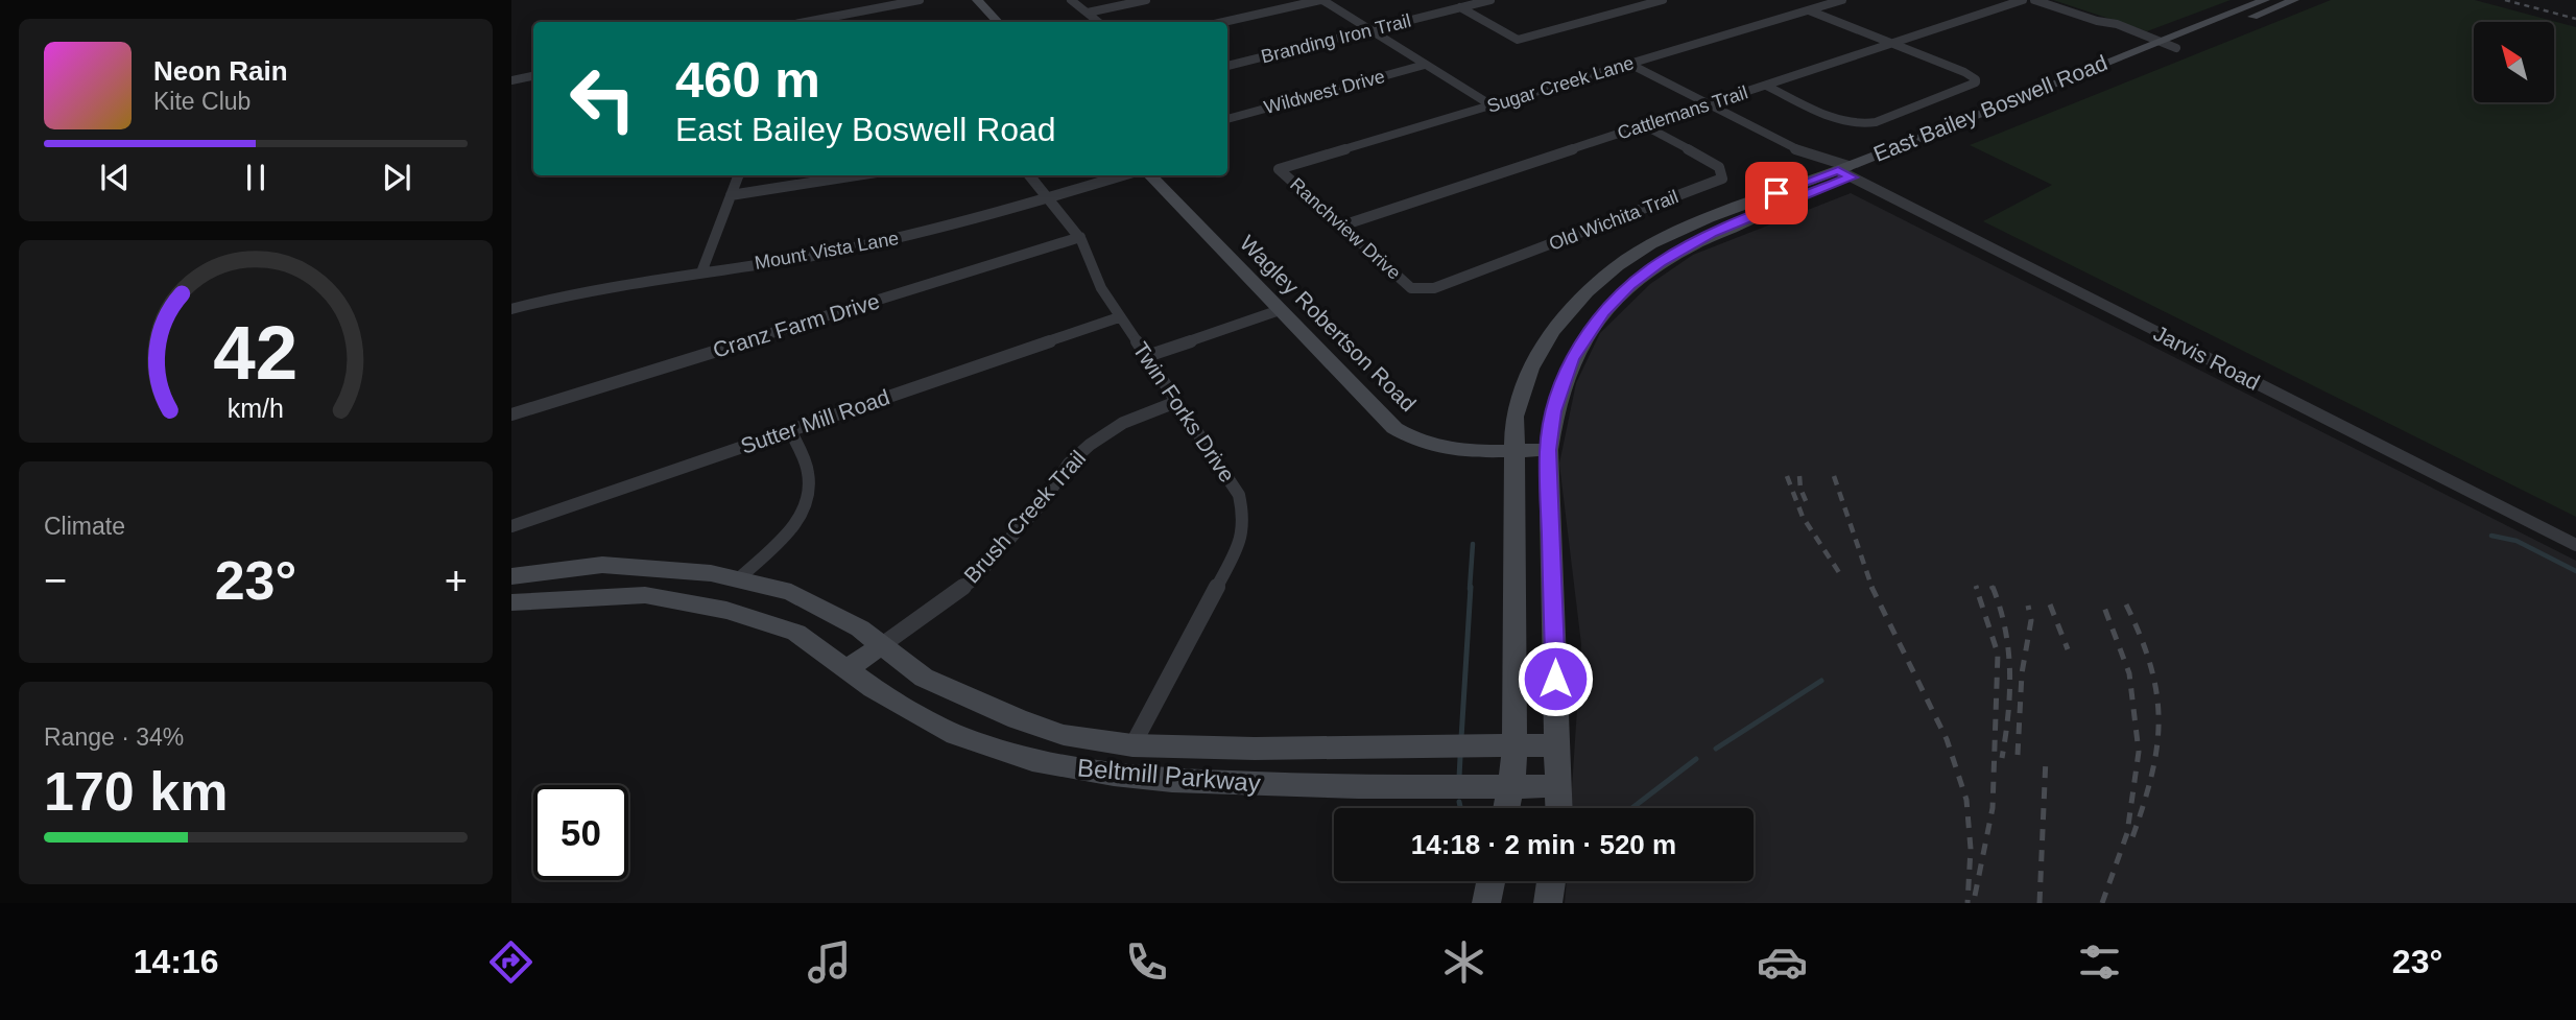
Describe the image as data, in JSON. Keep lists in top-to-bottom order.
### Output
{
  "streets": {
    "main road": ["East Bailey Boswell Road", "Wagley Robertson Road", "Beltmill Parkway"],
    "street": [
      "Branding Iron Trail",
      "Sugar Creek Lane",
      "Wildwest Drive",
      "Cattlemans Trail",
      "Old Wichita Trail",
      "Ranchview Drive",
      "Mount Vista Lane",
      "Cranz Farm Drive",
      "Jarvis Road",
      "Twin Forks Drive",
      "Sutter Mill Road",
      "Brush Creek Trail"
    ]
  },
  "crossings": [
    ["Sugar Creek Lane", "Ranchview Drive"],
    ["East Bailey Boswell Road", "Wagley Robertson Road"],
    ["East Bailey Boswell Road", "Jarvis Road"],
    ["East Bailey Boswell Road", "Beltmill Parkway"],
    ["Cattlemans Trail", "Old Wichita Trail"],
    ["Cattlemans Trail", "Ranchview Drive"],
    ["Old Wichita Trail", "Ranchview Drive"],
    ["Mount Vista Lane", "Twin Forks Drive"],
    ["Cranz Farm Drive", "Twin Forks Drive"],
    ["Twin Forks Drive", "Sutter Mill Road"],
    ["Twin Forks Drive", "Brush Creek Trail"],
    ["Twin Forks Drive", "Beltmill Parkway"],
    ["Brush Creek Trail", "Beltmill Parkway"]
  ],
  "north": "top left",
  "page": {
    "turn": ["460 m", "East Bailey Boswell Road"],
    "song": ["Neon Rain", "Kite Club"],
    "tile": [
      "Climate",
      ["Range · 34%", "170 km"]
    ],
    "heat": ["−", "23°", "+"],
    "limit": "50",
    "trip": "14:18 · 2 min · 520 m",
    "tabs": ["14:16", "23°"],
    "gauge": ["42", "km/h"]
  }
}
